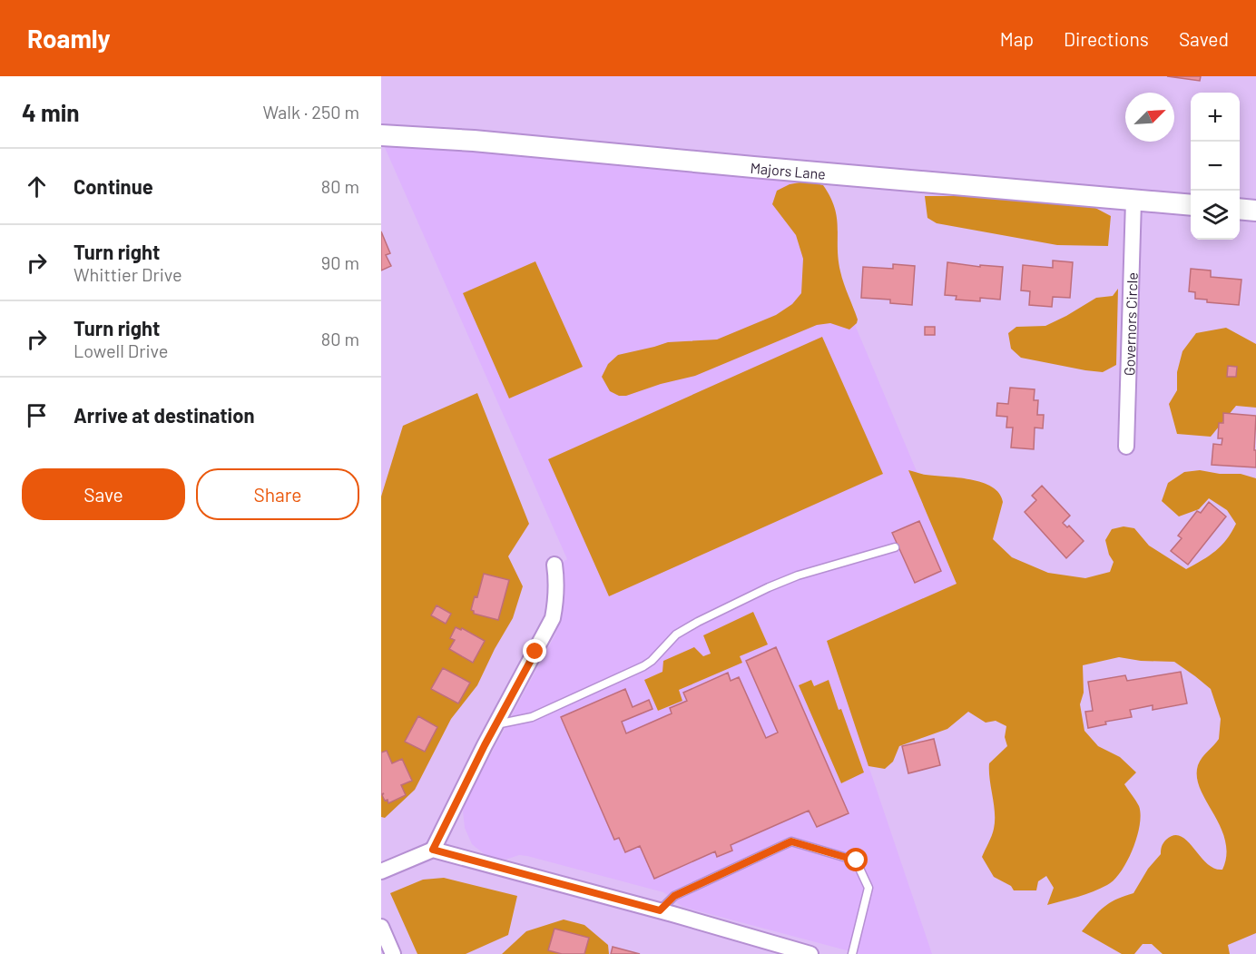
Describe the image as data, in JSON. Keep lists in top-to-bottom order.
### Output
{
  "streets": {
    "street": ["Majors Lane", "Governors Circle"]
  },
  "crossings": [
    ["Majors Lane", "Governors Circle"]
  ],
  "north": "top right",
  "page": {
    "header": "Roamly",
    "nav": ["Map", "Directions", "Saved"],
    "heading": ["4 min", "Walk · 250 m"],
    "map_buttons": ["+", "−"],
    "list": [
      ["Continue", "80 m"],
      ["Turn right", "Whittier Drive", "90 m"],
      ["Turn right", "Lowell Drive", "80 m"],
      "Arrive at destination"
    ],
    "buttons": ["Save", "Share"]
  }
}
